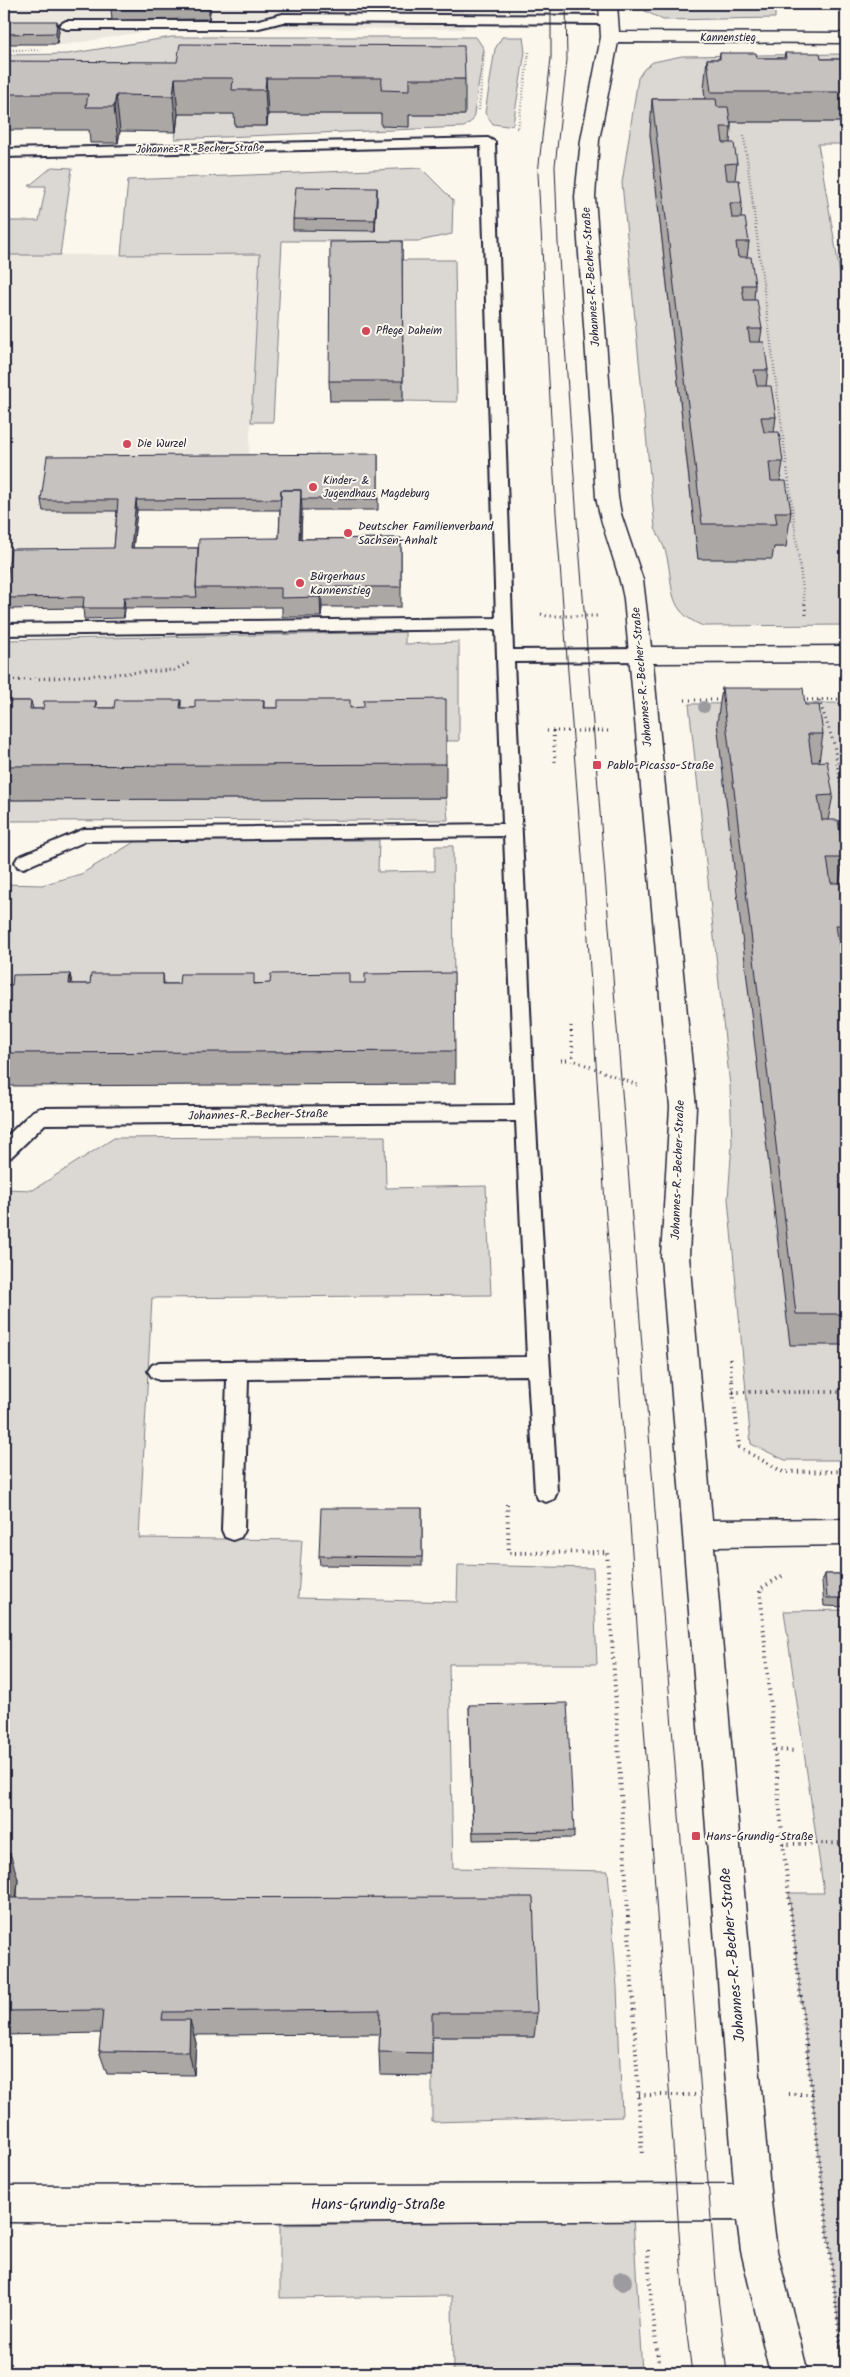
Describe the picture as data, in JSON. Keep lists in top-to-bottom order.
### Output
{
  "streets": {
    "street": ["Kannenstieg", "Johannes-R.-Becher-Straße", "Hans-Grundig-Straße"]
  },
  "crossings": [
    ["Kannenstieg", "Johannes-R.-Becher-Straße"],
    ["Johannes-R.-Becher-Straße", "Hans-Grundig-Straße"]
  ],
  "places": {
    "other": [
      "Pflege Daheim",
      "Die Wurzel",
      "Kinder- & Jugendhaus Magdeburg",
      "Deutscher Familienverband Sachsen-Anhalt",
      "Bürgerhaus Kannenstieg"
    ],
    "transit": ["Pablo-Picasso-Straße", "Hans-Grundig-Straße"]
  }
}
